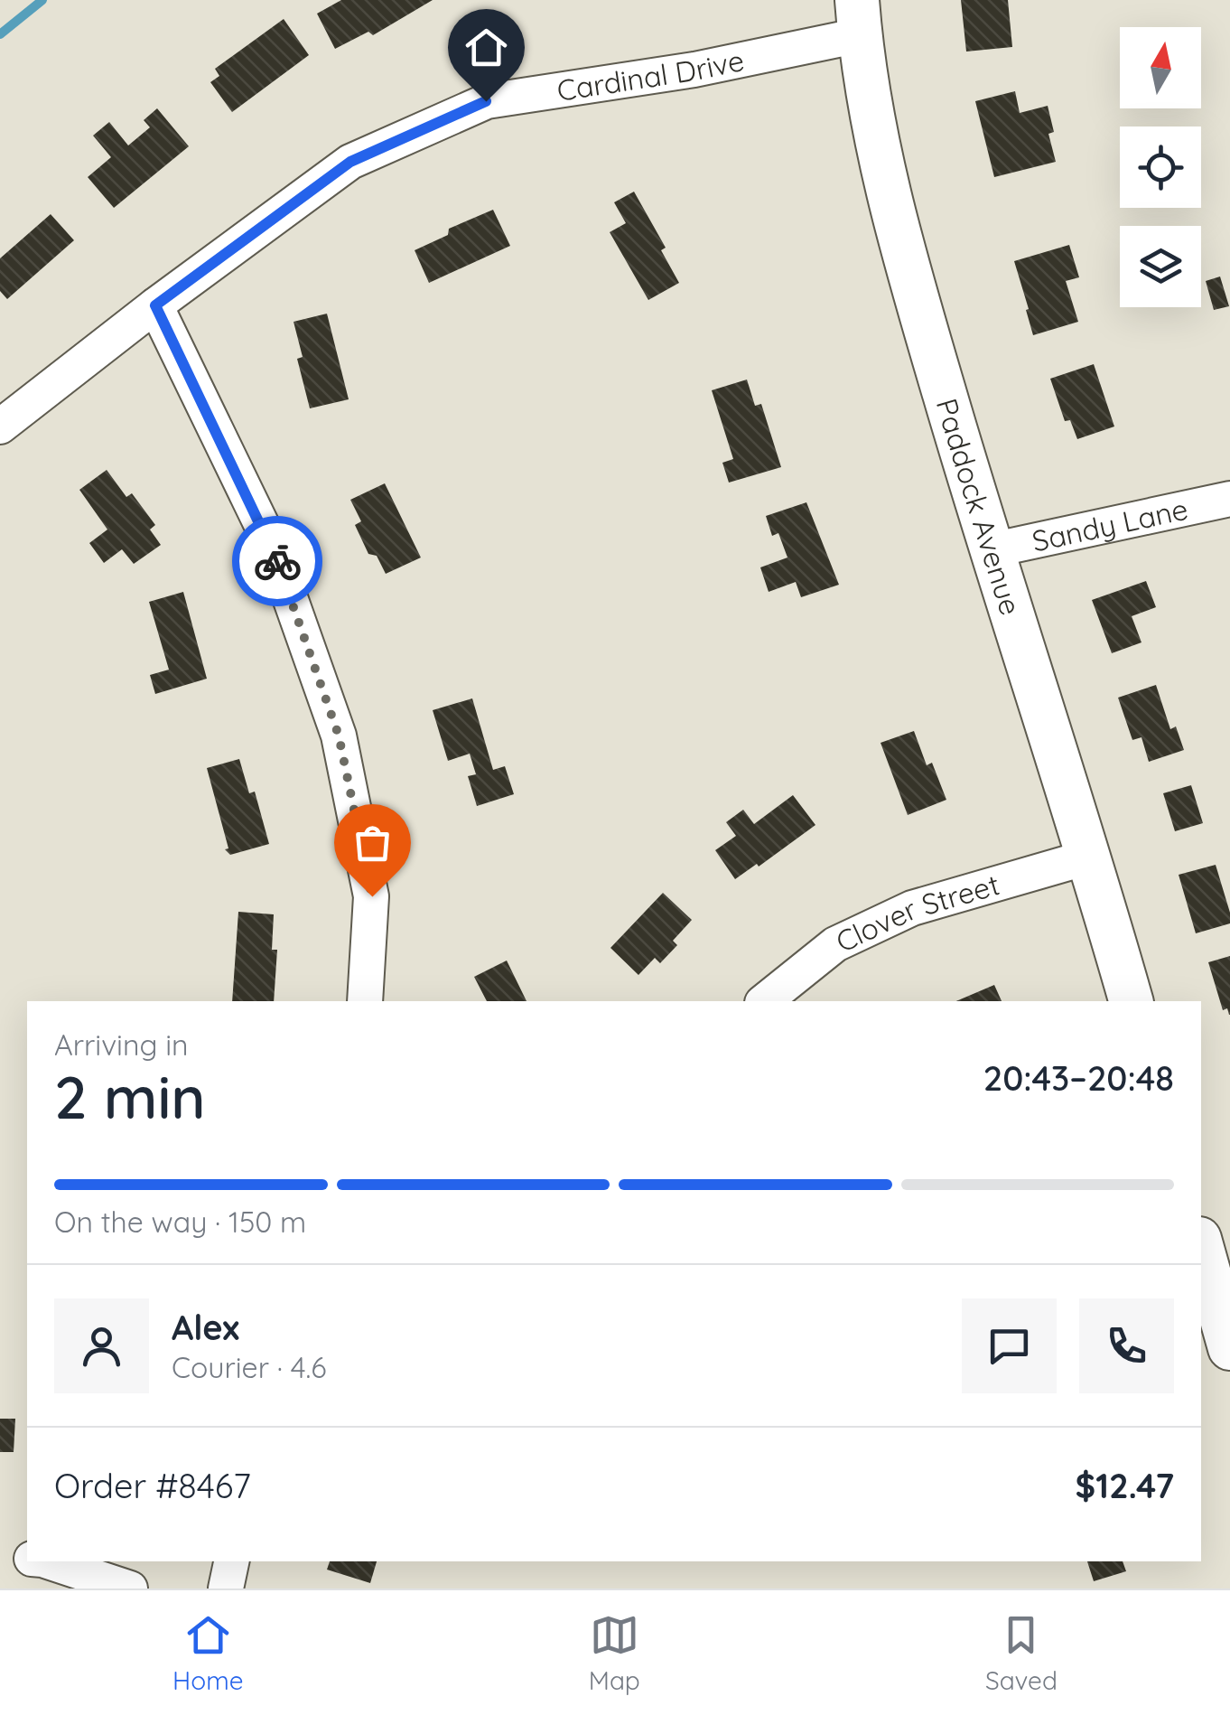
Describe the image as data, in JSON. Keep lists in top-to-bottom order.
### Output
{
  "streets": {
    "street": [
      "Cardinal Drive",
      "Paddock Avenue",
      "Sandy Lane",
      "Clover Street"
    ]
  },
  "crossings": [
    ["Cardinal Drive", "Paddock Avenue"],
    ["Paddock Avenue", "Sandy Lane"],
    ["Paddock Avenue", "Clover Street"]
  ],
  "north": "top",
  "page": {
    "heading": ["2 min", "Arriving in", "20:43–20:48"],
    "panel": [
      "Alex",
      "Courier · 4.6",
      "Order #8467",
      "$12.47"
    ],
    "bar": "On the way · 150 m",
    "tabs": ["Home", "Map", "Saved"]
  }
}
